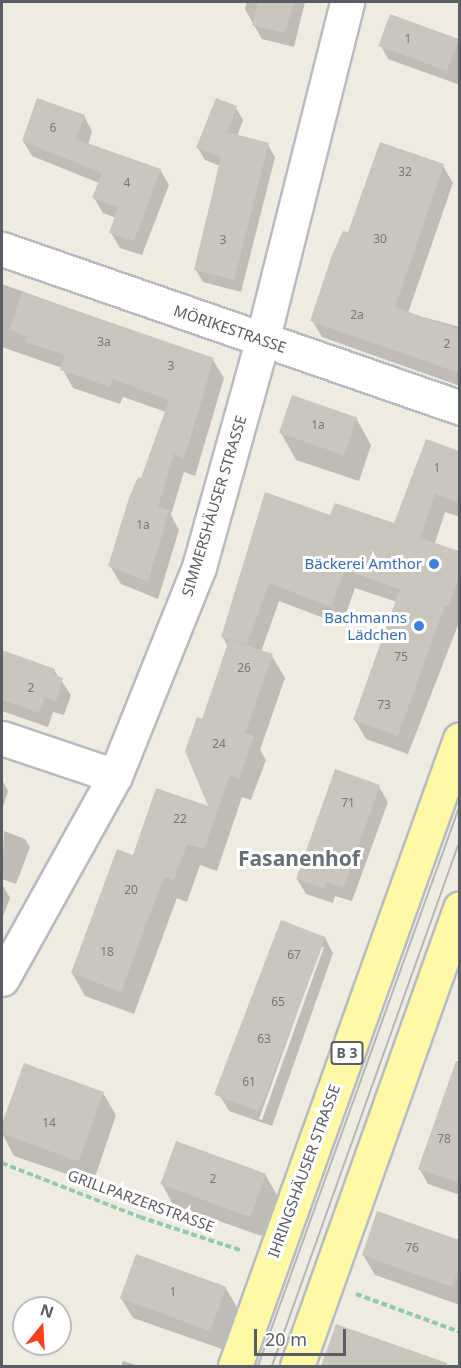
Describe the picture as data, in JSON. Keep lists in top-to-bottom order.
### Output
{
  "streets": {
    "main road": ["B 3", "IHRINGSHÄUSER STRASSE"],
    "street": ["MÖRIKESTRASSE", "SIMMERSHÄUSER STRASSE"],
    "path": ["GRILLPARZERSTRASSE"]
  },
  "crossings": [
    ["MÖRIKESTRASSE", "SIMMERSHÄUSER STRASSE"],
    ["IHRINGSHÄUSER STRASSE", "GRILLPARZERSTRASSE"]
  ],
  "districts": ["Fasanenhof"],
  "places": ["Bäckerei Amthor", "Bachmanns Lädchen"],
  "house_numbers": [
    "1",
    "6",
    "32",
    "4",
    "30",
    "3",
    "2a",
    "3a",
    "2",
    "3",
    "1a",
    "1",
    "1a",
    "75",
    "26",
    "2",
    "73",
    "24",
    "71",
    "22",
    "20",
    "18",
    "67",
    "65",
    "63",
    "61",
    "14",
    "78",
    "2",
    "76",
    "1"
  ],
  "scale_bar": "20 m",
  "north": "top"
}
